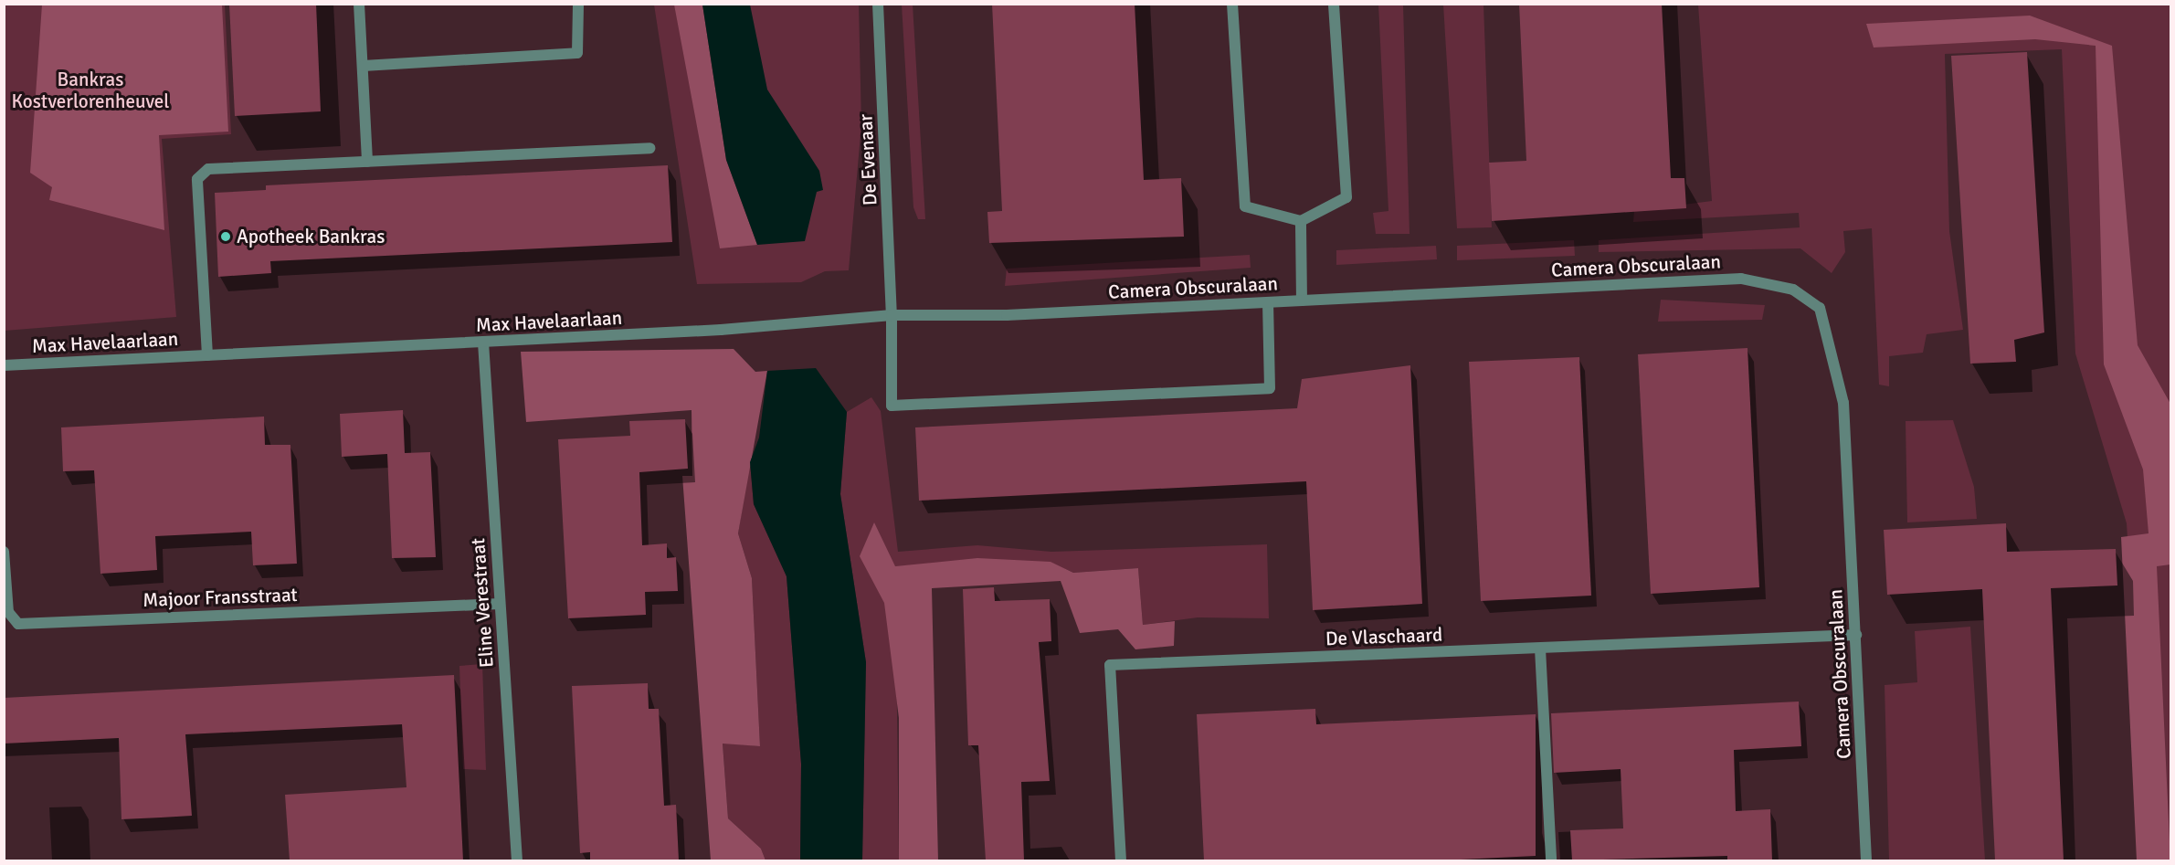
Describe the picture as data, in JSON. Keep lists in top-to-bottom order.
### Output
{
  "streets": {
    "street": [
      "De Evenaar",
      "Camera Obscuralaan",
      "Max Havelaarlaan",
      "Majoor Fransstraat",
      "Eline Verestraat",
      "De Vlaschaard"
    ]
  },
  "crossings": [
    ["De Evenaar", "Camera Obscuralaan"],
    ["De Evenaar", "Max Havelaarlaan"],
    ["Camera Obscuralaan", "Max Havelaarlaan"],
    ["Camera Obscuralaan", "De Vlaschaard"],
    ["Max Havelaarlaan", "Eline Verestraat"],
    ["Majoor Fransstraat", "Eline Verestraat"]
  ],
  "parks": ["Bankras Kostverlorenheuvel"],
  "places": ["Apotheek Bankras"]
}
